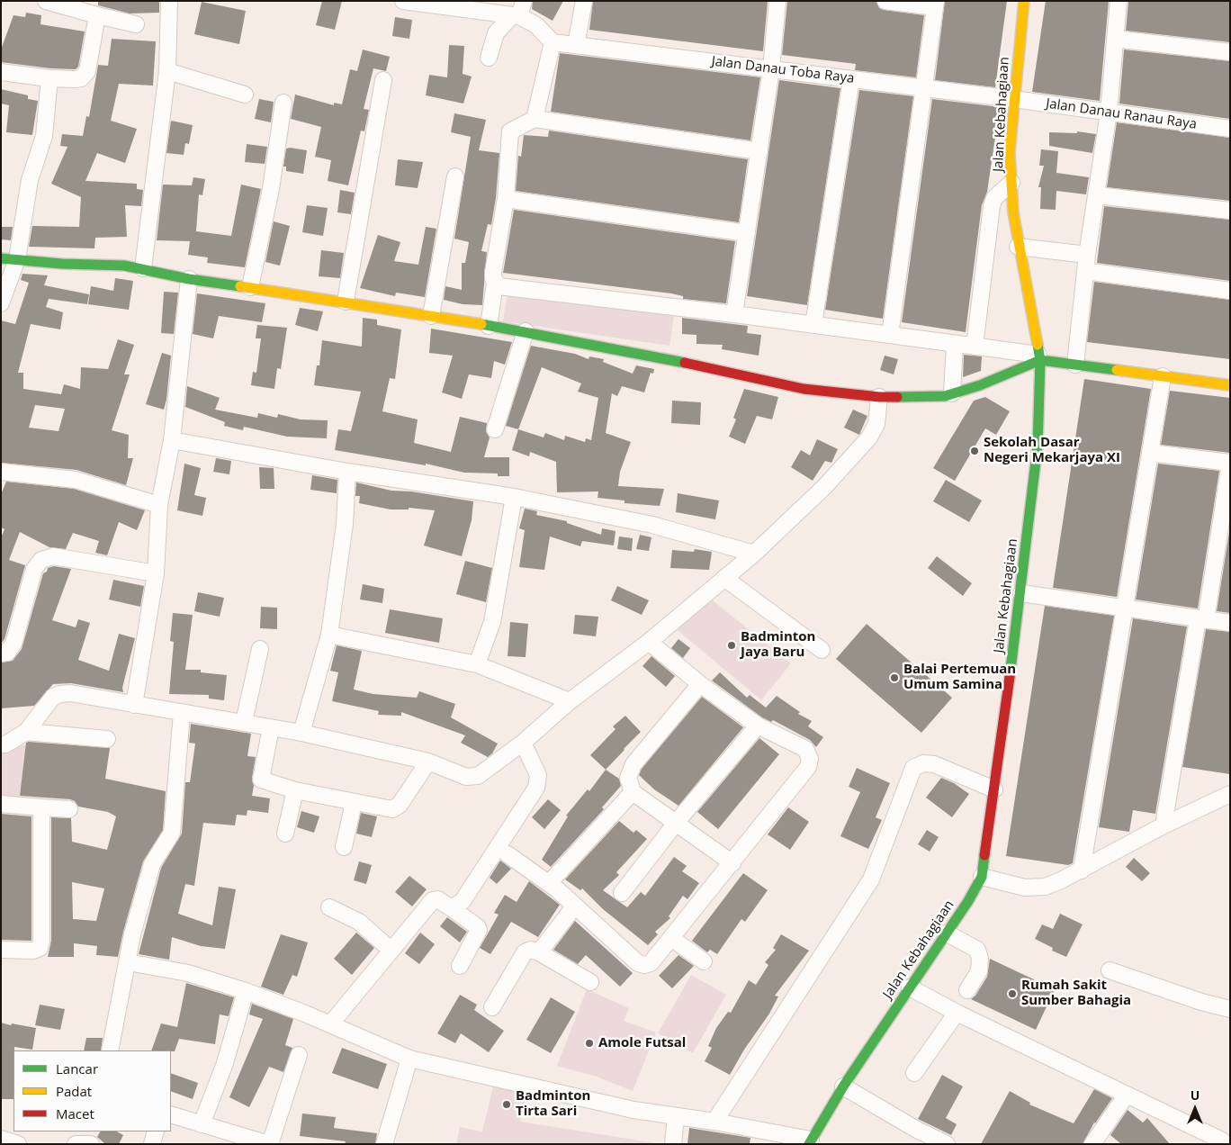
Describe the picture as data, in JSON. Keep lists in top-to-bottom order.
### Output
{
  "streets": {
    "street": ["Jalan Danau Toba Raya", "Jalan Kebahagiaan", "Jalan Danau Ranau Raya"]
  },
  "crossings": [
    ["Jalan Danau Toba Raya", "Jalan Kebahagiaan"],
    ["Jalan Danau Toba Raya", "Jalan Danau Ranau Raya"],
    ["Jalan Kebahagiaan", "Jalan Danau Ranau Raya"]
  ],
  "places": [
    "Sekolah Dasar Negeri Mekarjaya XI",
    "Badminton Jaya Baru",
    "Balai Pertemuan Umum Samina",
    "Rumah Sakit Sumber Bahagia",
    "Amole Futsal",
    "Badminton Tirta Sari"
  ],
  "legend": ["Lancar", "Padat", "Macet"],
  "north": "top"
}
